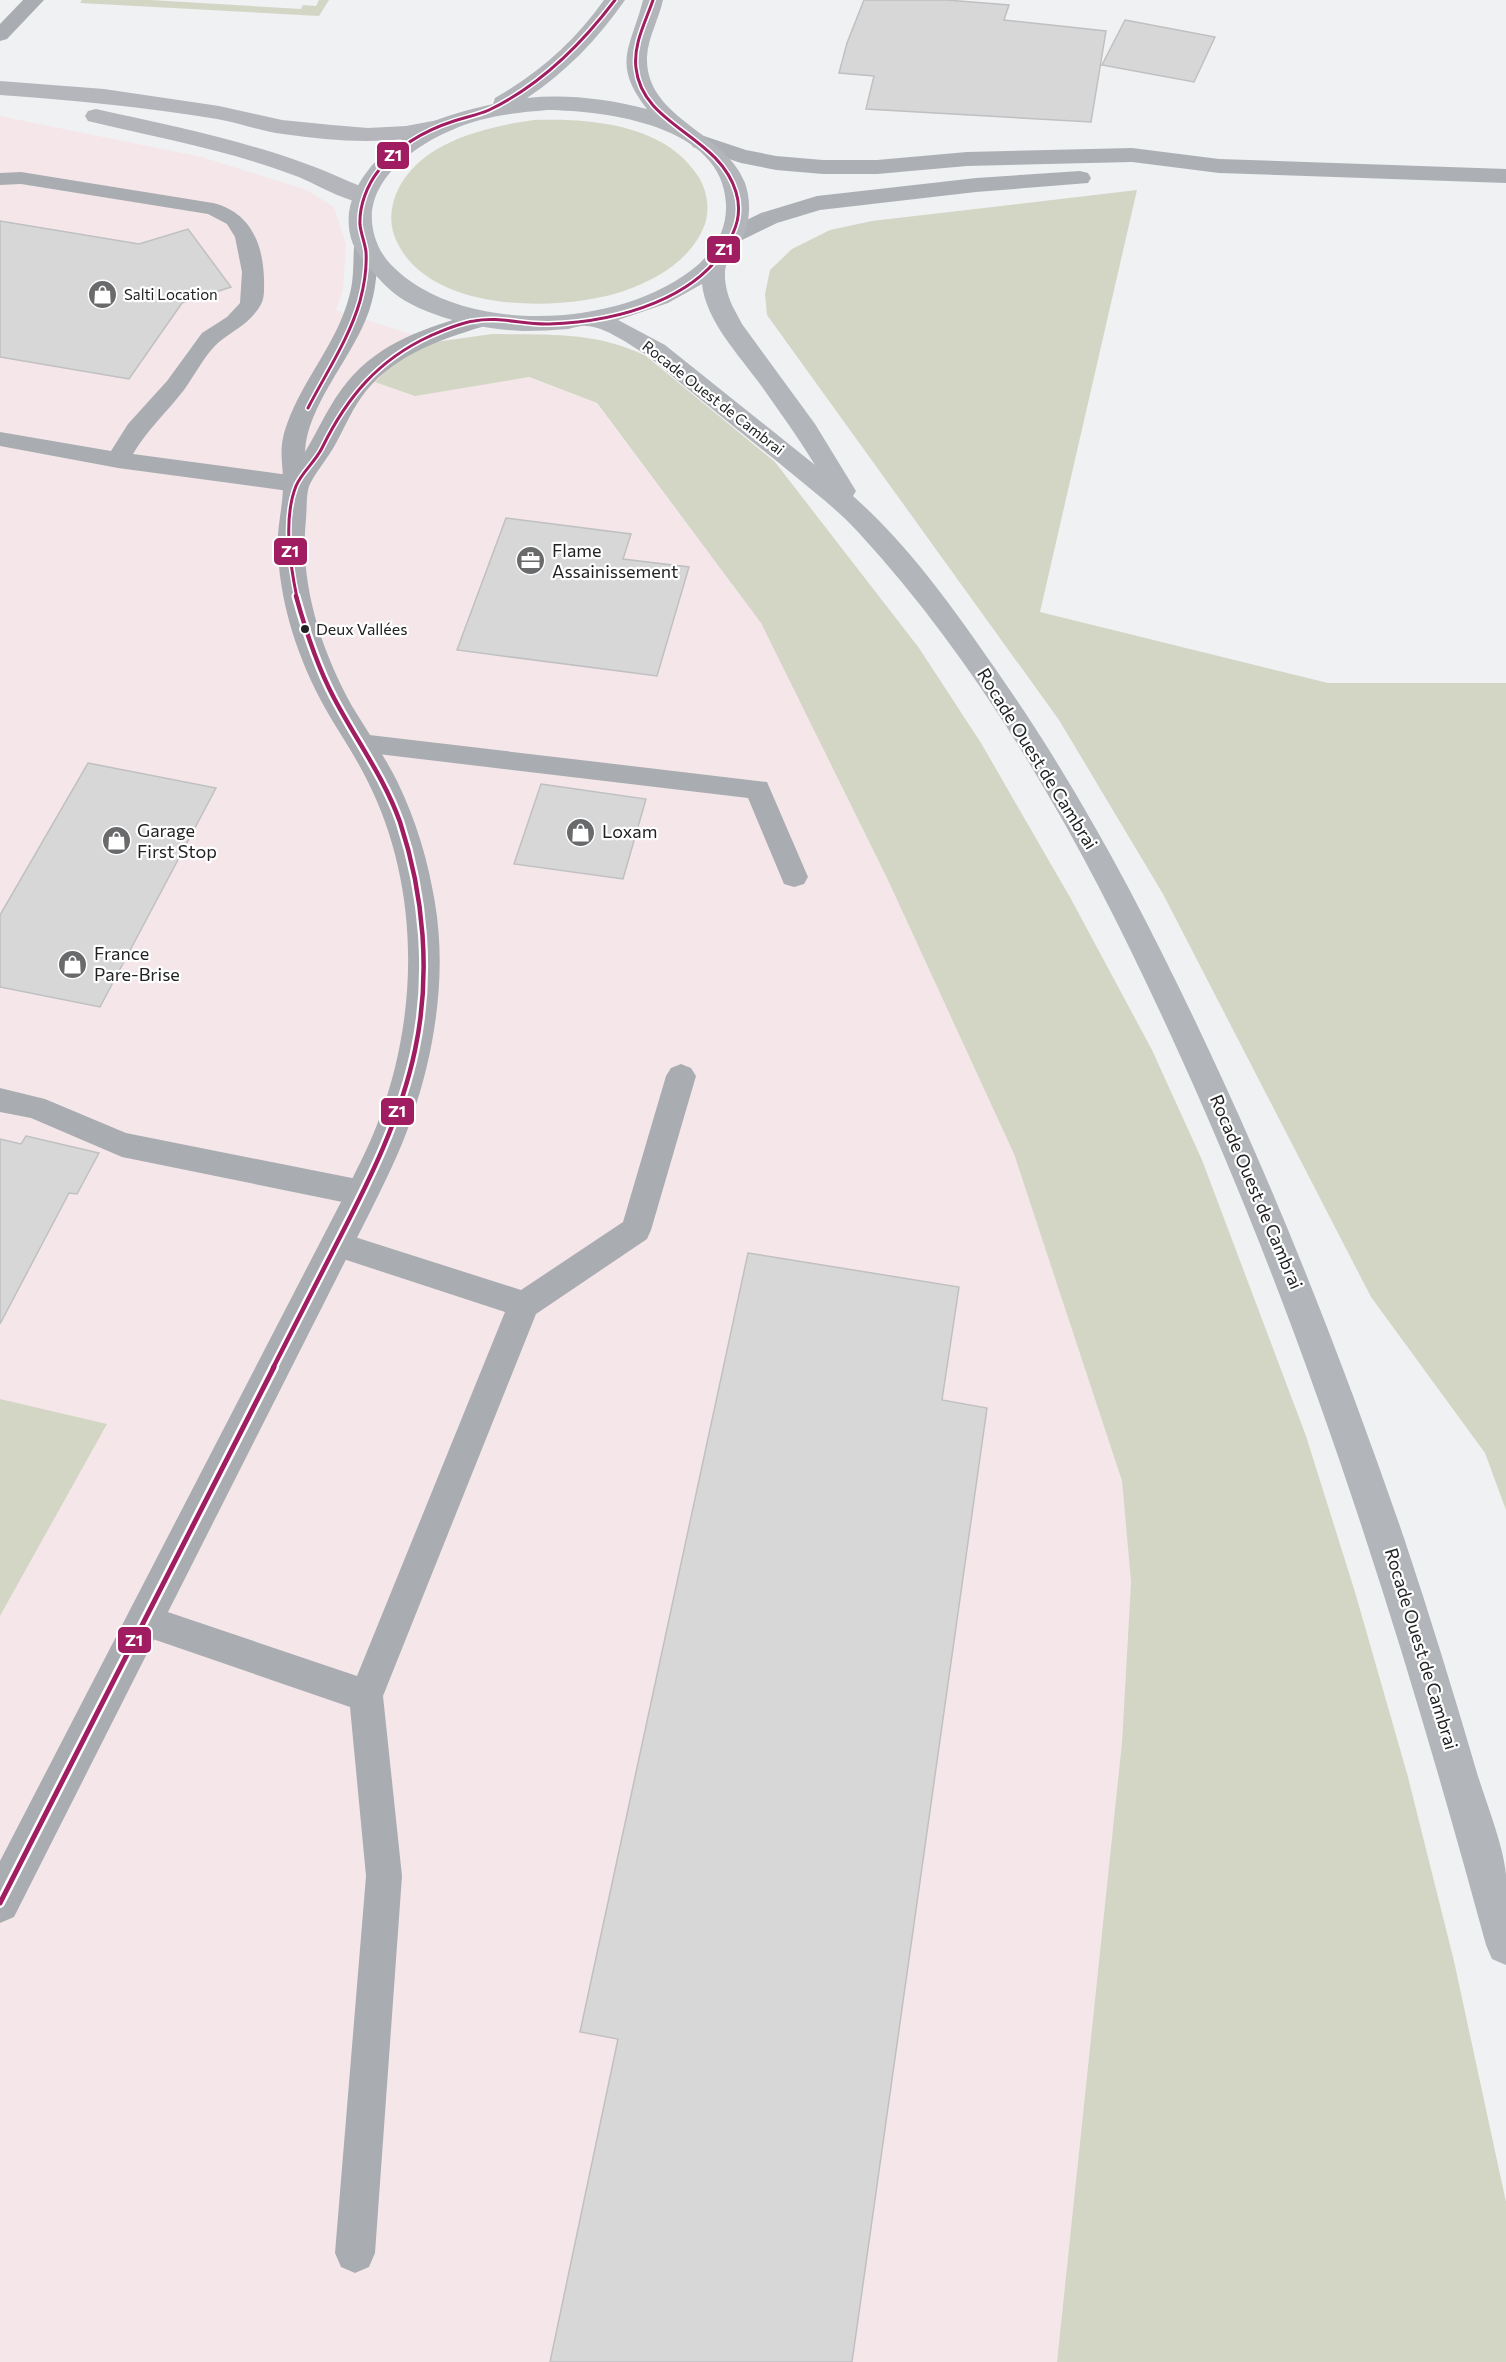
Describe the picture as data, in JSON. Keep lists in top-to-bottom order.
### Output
{
  "streets": {
    "highway": ["Rocade Ouest de Cambrai"]
  },
  "places": {
    "shop": [
      "Salti Location",
      "Loxam",
      "Garage First Stop",
      "France Pare-Brise"
    ],
    "office": ["Flame Assainissement"],
    "other": ["Deux Vallées"]
  },
  "lines": ["transit line Z1"]
}
